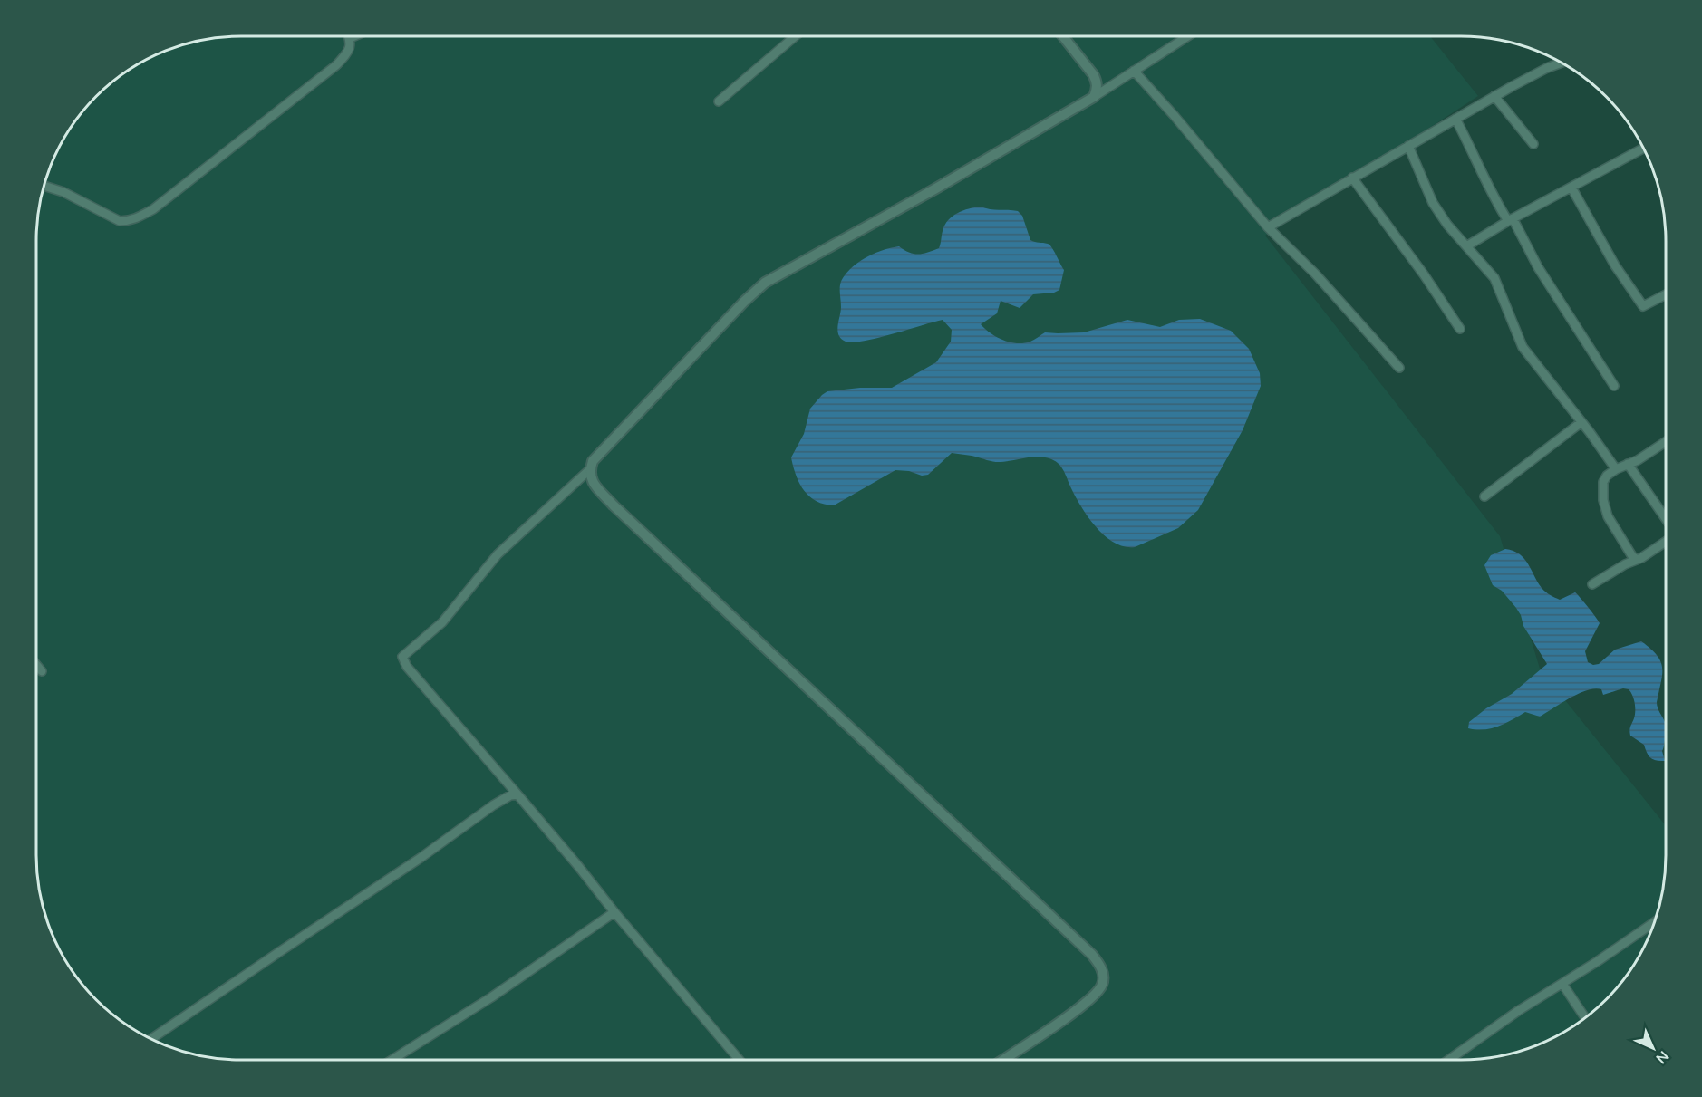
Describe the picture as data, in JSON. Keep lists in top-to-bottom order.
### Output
{
  "north": "bottom right"
}
